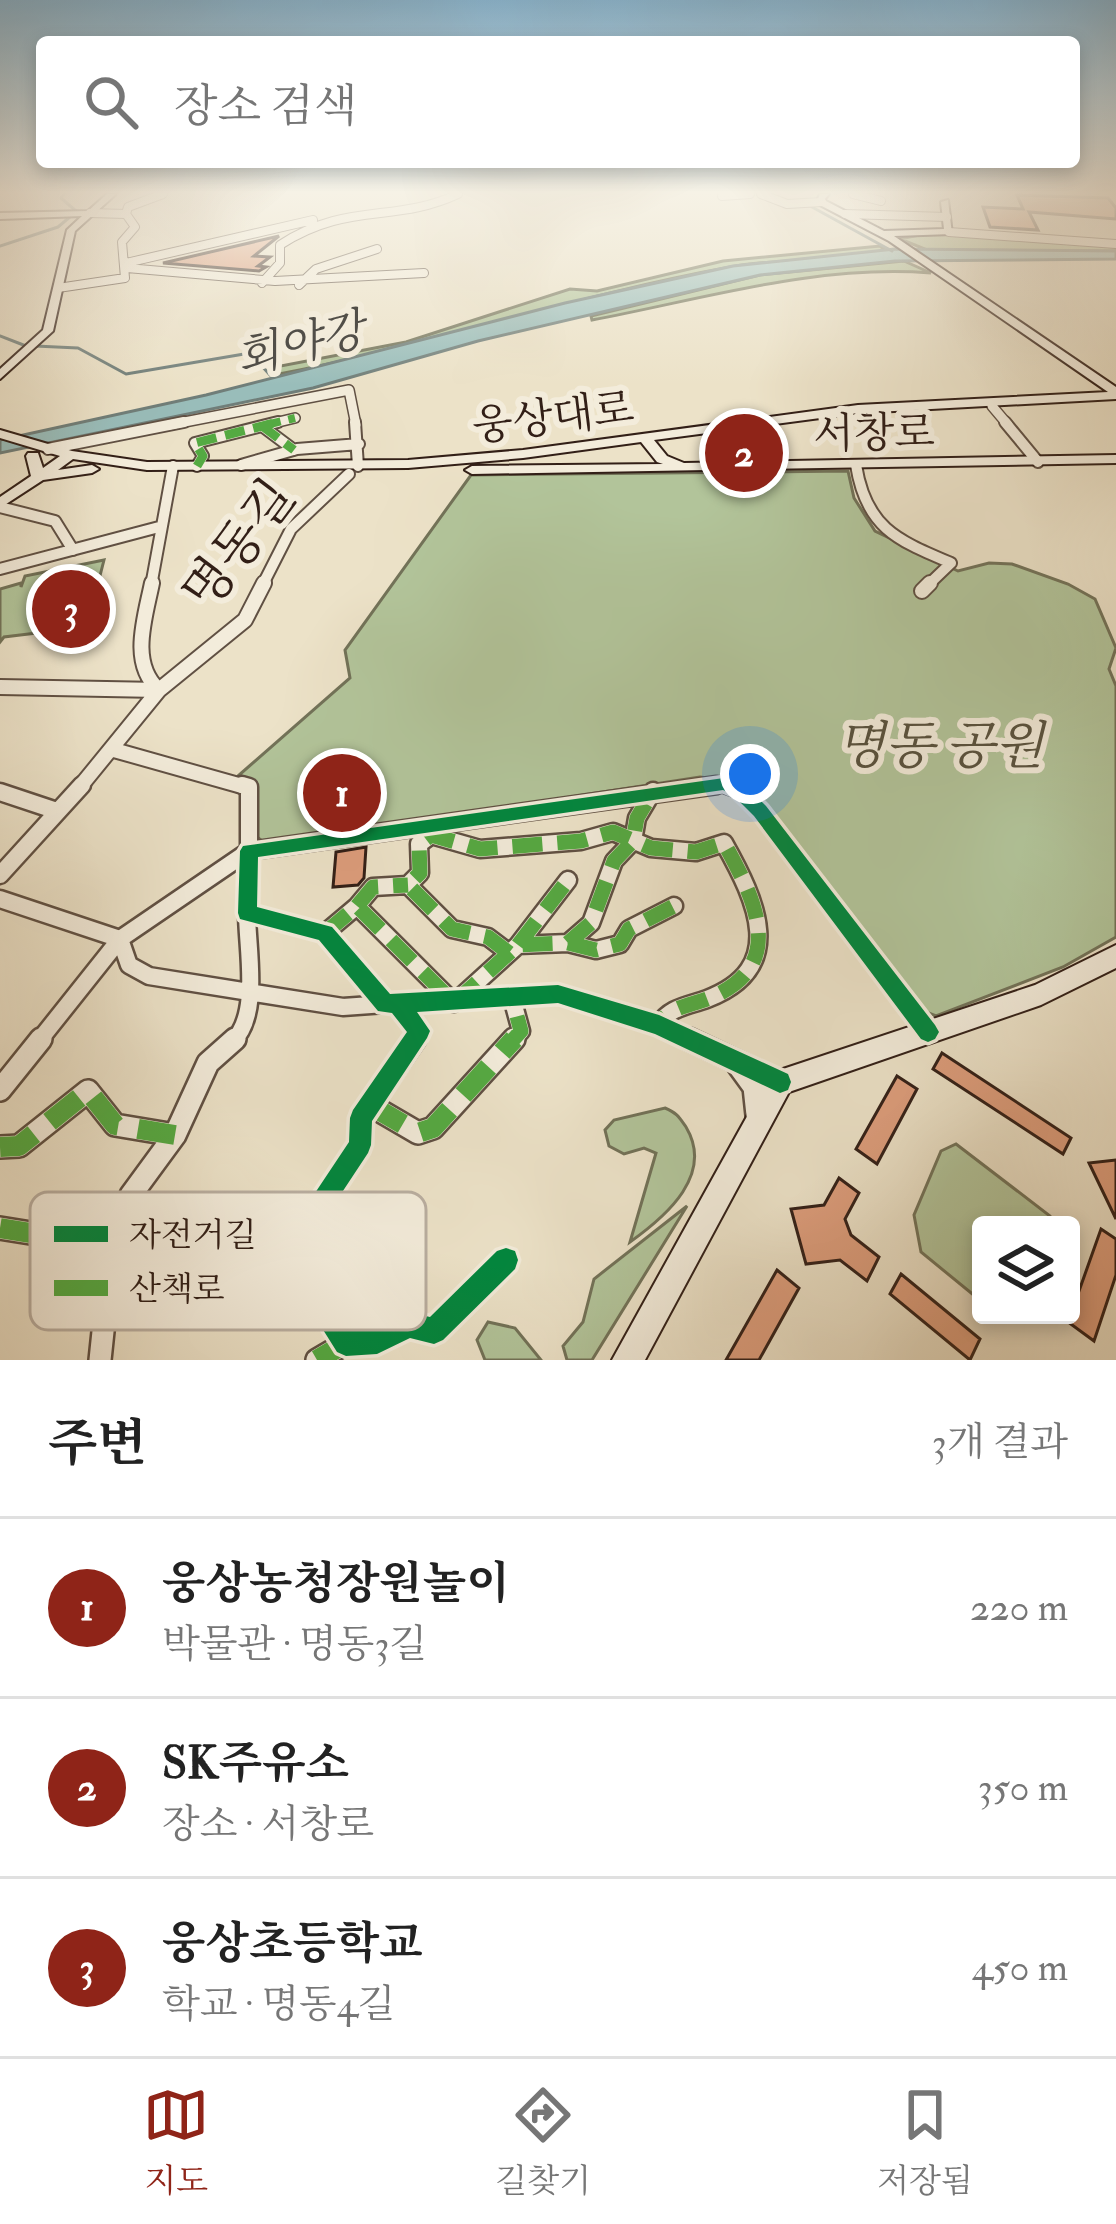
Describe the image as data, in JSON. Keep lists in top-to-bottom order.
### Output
{
  "streets": {
    "main road": ["웅상대로", "서창로"],
    "street": ["명동길"]
  },
  "crossings": [
    ["웅상대로", "서창로"],
    ["웅상대로", "명동길"]
  ],
  "water": ["회야강"],
  "parks": ["명동 공원"],
  "legend": ["자전거길", "산책로"],
  "page": {
    "search": "장소 검색",
    "pins": ["2", "3", "1"],
    "heading": ["주변", "3개 결과"],
    "list": [
      {
        "mark": "1",
        "name": "웅상농청장원놀이",
        "note": "박물관 · 명동3길",
        "value": "220 m"
      },
      {
        "mark": "2",
        "name": "SK주유소",
        "note": "장소 · 서창로",
        "value": "350 m"
      },
      {
        "mark": "3",
        "name": "웅상초등학교",
        "note": "학교 · 명동4길",
        "value": "450 m"
      }
    ],
    "nav": ["지도", "길찾기", "저장됨"]
  }
}
